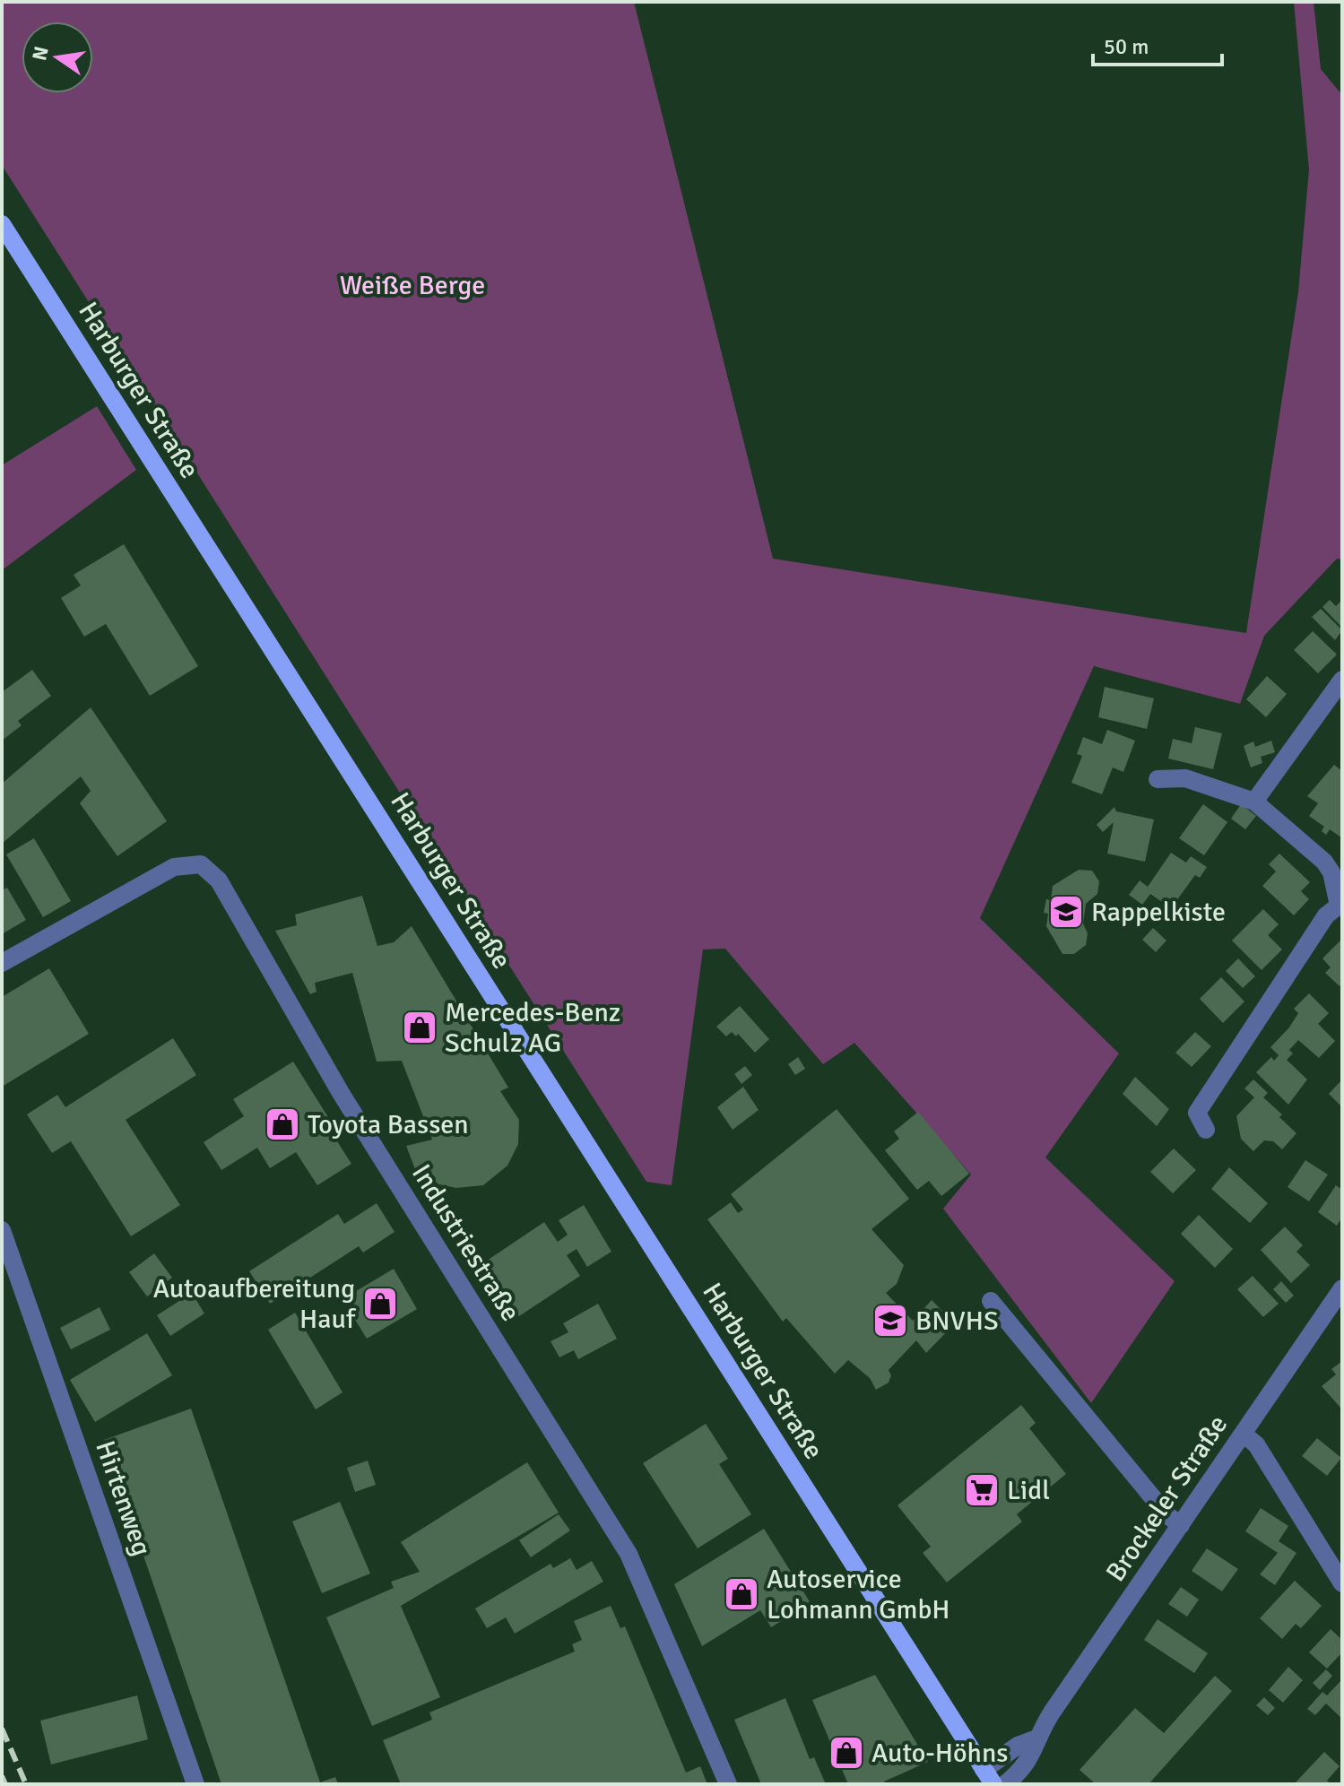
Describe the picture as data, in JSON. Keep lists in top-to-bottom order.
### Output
{
  "streets": {
    "main road": ["Harburger Straße"],
    "street": ["Industriestraße", "Hirtenweg", "Brockeler Straße"]
  },
  "crossings": [
    ["Harburger Straße", "Brockeler Straße"]
  ],
  "parks": ["Weiße Berge"],
  "places": {
    "school or university": ["Rappelkiste", "BNVHS"],
    "shop": [
      "Mercedes-Benz Schulz AG",
      "Toyota Bassen",
      "Autoaufbereitung Hauf",
      "Autoservice Lohmann GmbH",
      "Auto-Höhns"
    ],
    "supermarket": ["Lidl"]
  },
  "scale_bar": "50 m",
  "north": "left"
}
